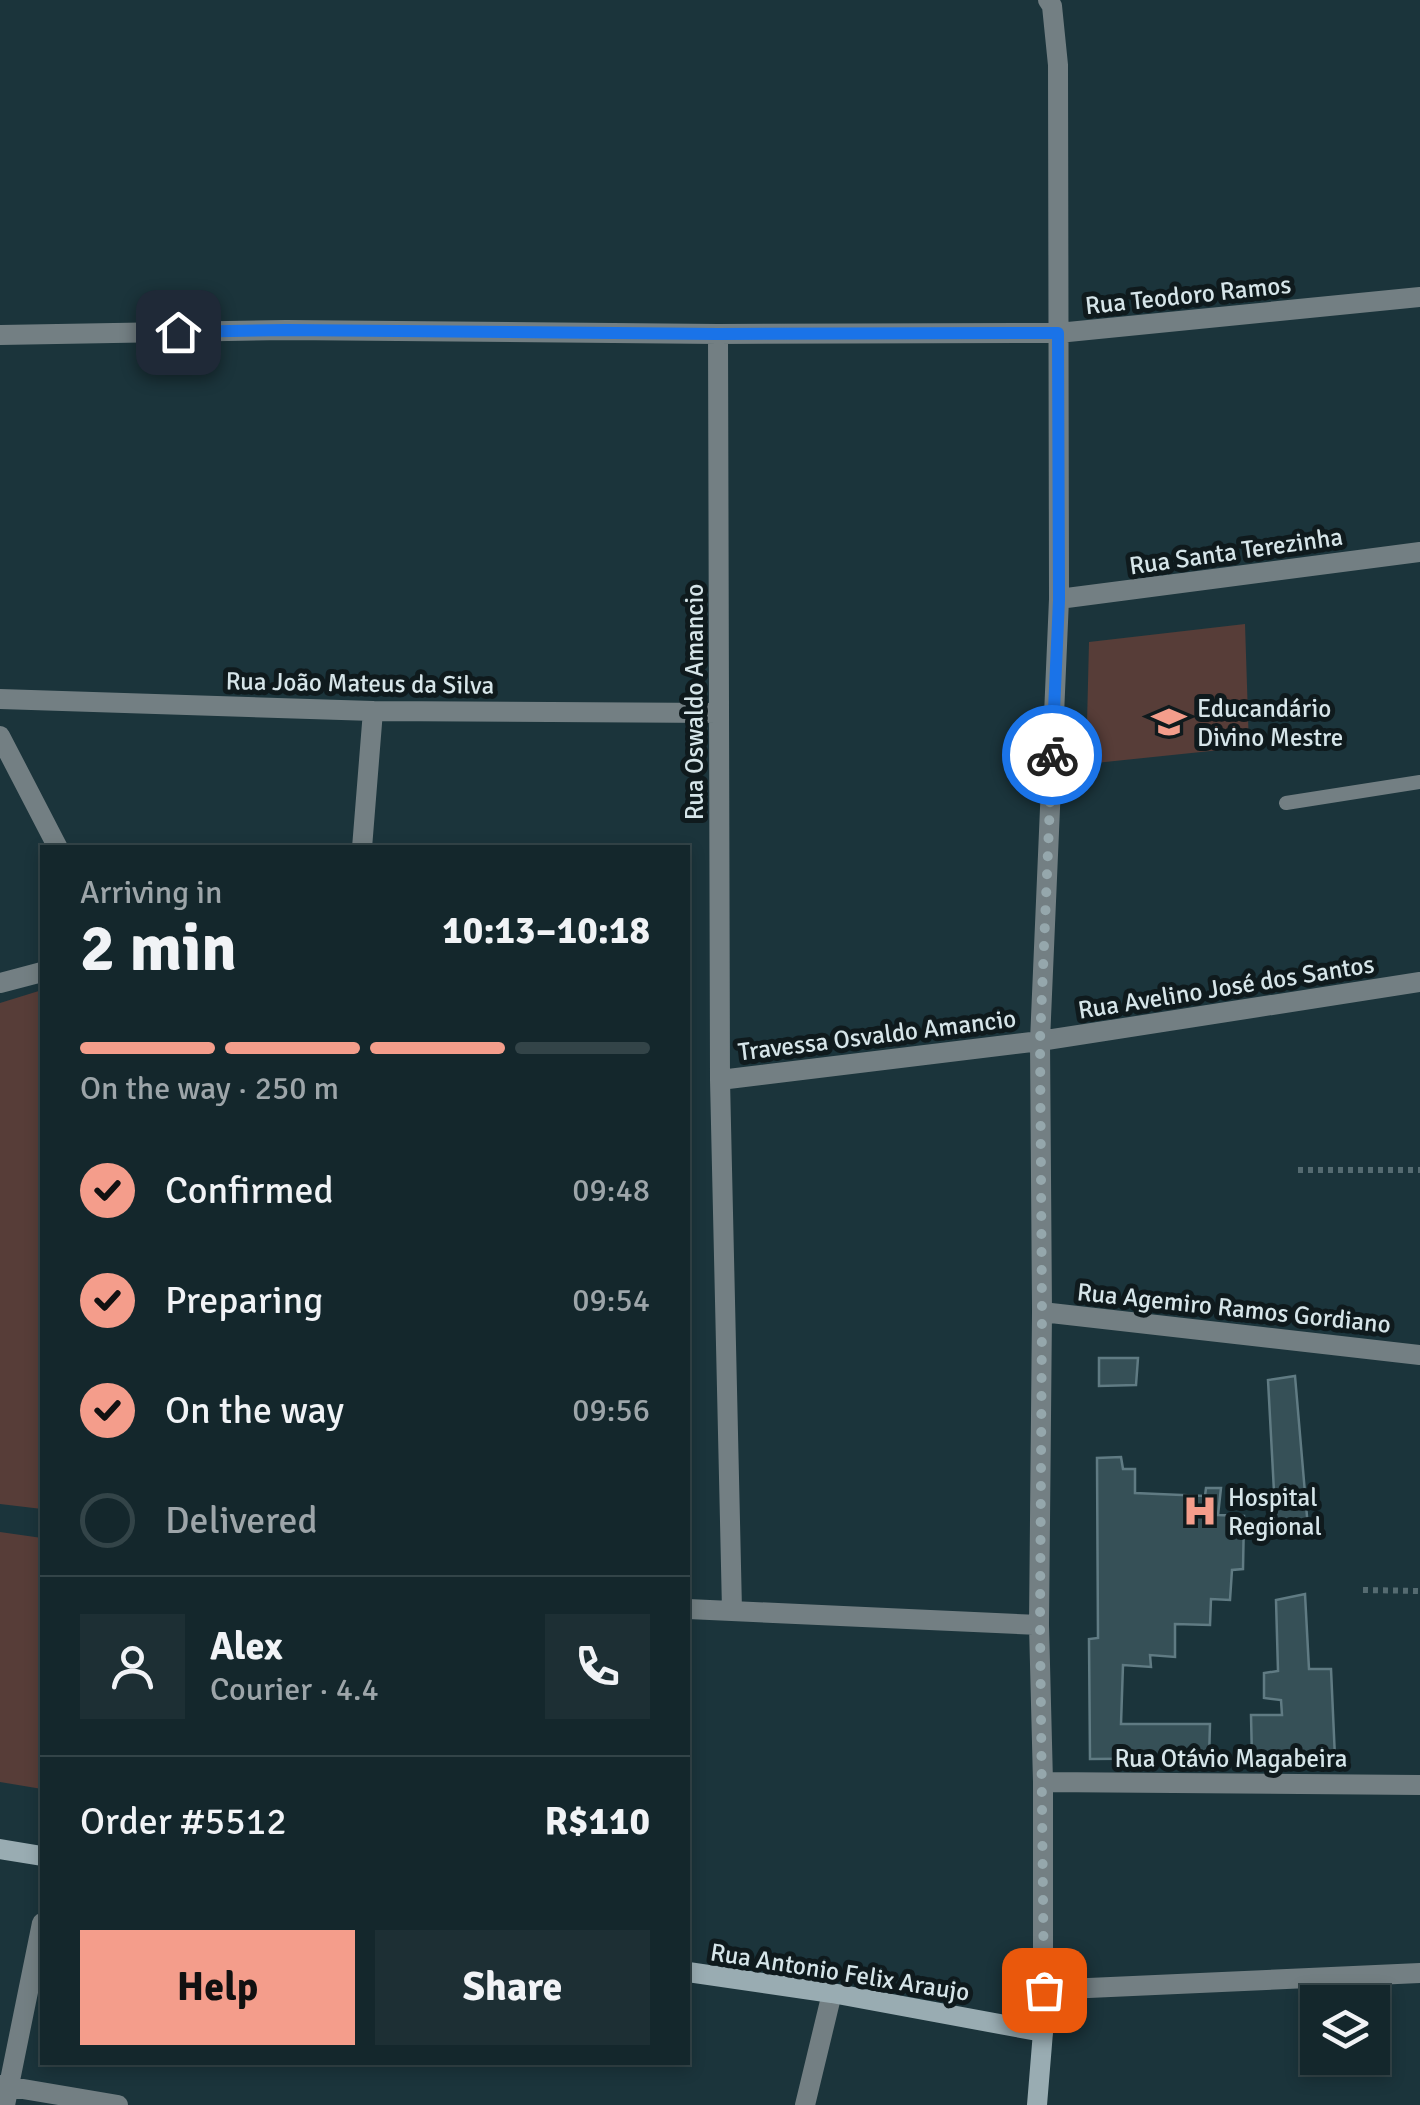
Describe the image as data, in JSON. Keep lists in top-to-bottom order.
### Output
{
  "streets": {
    "main road": ["Rua Antonio Felix Araujo"],
    "street": [
      "Rua Teodoro Ramos",
      "Rua Santa Terezinha",
      "Rua João Mateus da Silva",
      "Rua Oswaldo Amancio",
      "Rua Avelino José dos Santos",
      "Travessa Osvaldo Amancio",
      "Rua Agemiro Ramos Gordiano",
      "Rua Otávio Magabeira"
    ]
  },
  "crossings": [
    ["Rua Teodoro Ramos", "Rua Oswaldo Amancio"],
    ["Rua João Mateus da Silva", "Rua Oswaldo Amancio"],
    ["Rua Oswaldo Amancio", "Travessa Osvaldo Amancio"],
    ["Rua Avelino José dos Santos", "Travessa Osvaldo Amancio"]
  ],
  "places": {
    "school or university": ["Educandário Divino Mestre"],
    "hospital": ["Hospital Regional"]
  },
  "page": {
    "heading": ["2 min", "Arriving in", "10:13–10:18"],
    "panel": [
      "Alex",
      "Courier · 4.4",
      "Order #5512",
      "R$110"
    ],
    "bar": "On the way · 250 m",
    "list": [
      ["Confirmed", "09:48"],
      ["Preparing", "09:54"],
      ["On the way", "09:56"],
      "Delivered"
    ],
    "buttons": ["Help", "Share"]
  }
}
